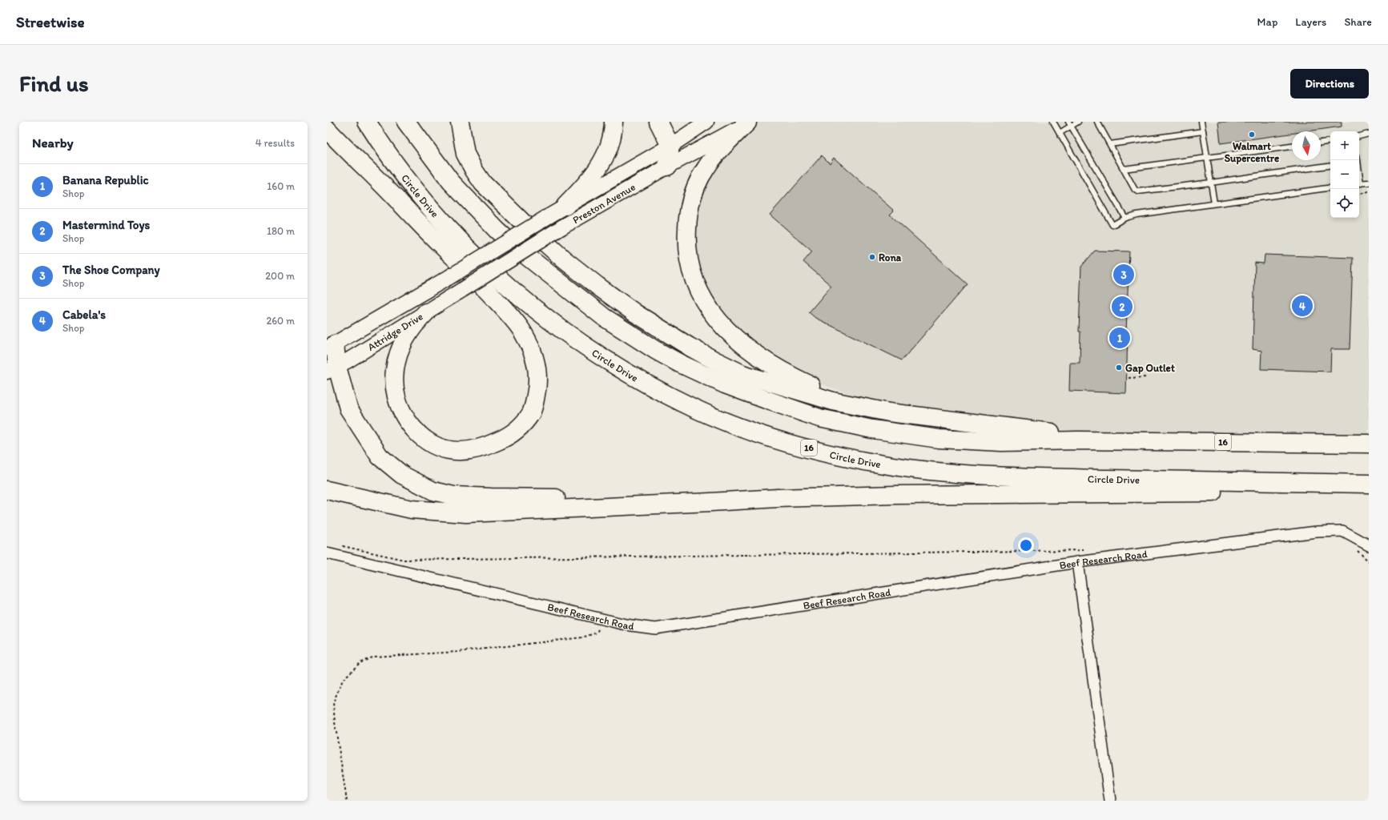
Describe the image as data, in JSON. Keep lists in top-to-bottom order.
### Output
{
  "streets": {
    "highway": ["Circle Drive", "16"],
    "main road": ["Preston Avenue", "Attridge Drive"],
    "street": ["Beef Research Road"]
  },
  "crossings": [
    ["Preston Avenue", "Attridge Drive"]
  ],
  "places": ["Walmart Supercentre", "Rona", "Gap Outlet"],
  "north": "bottom",
  "page": {
    "header": "Streetwise",
    "nav": ["Map", "Layers", "Share"],
    "buttons": "Directions",
    "title": "Find us",
    "heading": ["Nearby", "4 results"],
    "map_buttons": ["+", "−"],
    "list": [
      {
        "mark": "1",
        "name": "Banana Republic",
        "note": "Shop",
        "value": "160 m"
      },
      {
        "mark": "2",
        "name": "Mastermind Toys",
        "note": "Shop",
        "value": "180 m"
      },
      {
        "mark": "3",
        "name": "The Shoe Company",
        "note": "Shop",
        "value": "200 m"
      },
      {
        "mark": "4",
        "name": "Cabela's",
        "note": "Shop",
        "value": "260 m"
      }
    ],
    "pins": [
      "3",
      "4",
      "2",
      "1"
    ]
  }
}
